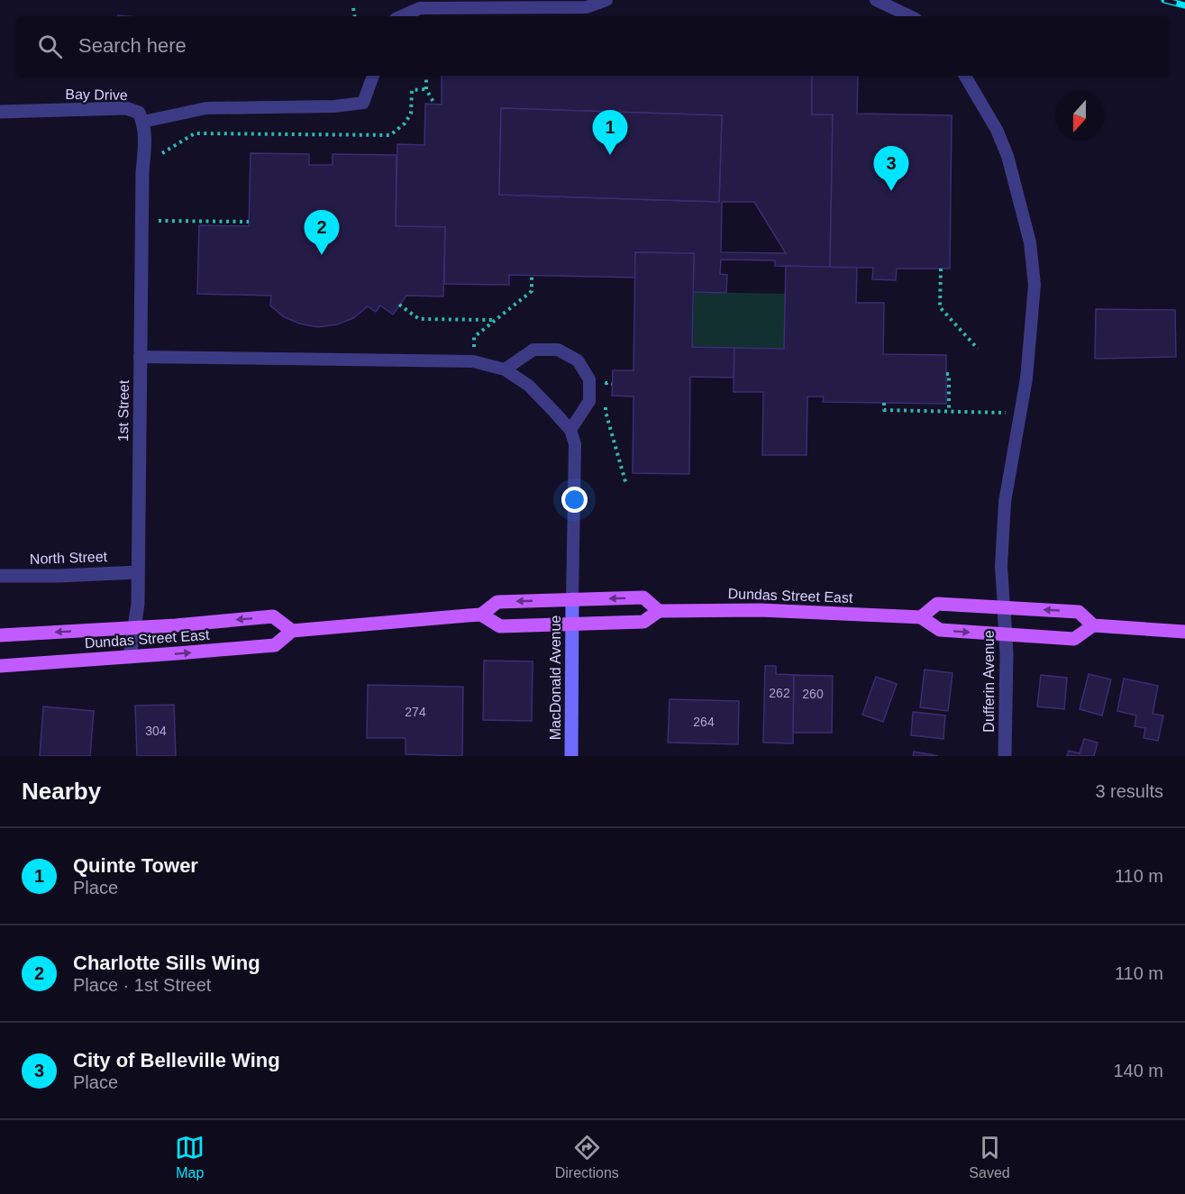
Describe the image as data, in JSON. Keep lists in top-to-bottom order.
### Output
{
  "streets": {
    "main road": ["Dundas Street East"],
    "street": [
      "Bay Drive",
      "1st Street",
      "North Street",
      "MacDonald Avenue",
      "Dufferin Avenue"
    ]
  },
  "crossings": [
    ["1st Street", "North Street"],
    ["1st Street", "Dundas Street East"],
    ["Dundas Street East", "MacDonald Avenue"],
    ["Dundas Street East", "Dufferin Avenue"]
  ],
  "house_numbers": [
    "262",
    "260",
    "274",
    "264",
    "304"
  ],
  "north": "bottom",
  "page": {
    "search": "Search here",
    "pins": ["1", "3", "2"],
    "heading": ["Nearby", "3 results"],
    "list": [
      {
        "mark": "1",
        "name": "Quinte Tower",
        "note": "Place",
        "value": "110 m"
      },
      {
        "mark": "2",
        "name": "Charlotte Sills Wing",
        "note": "Place · 1st Street",
        "value": "110 m"
      },
      {
        "mark": "3",
        "name": "City of Belleville Wing",
        "note": "Place",
        "value": "140 m"
      }
    ],
    "nav": ["Map", "Directions", "Saved"]
  }
}
